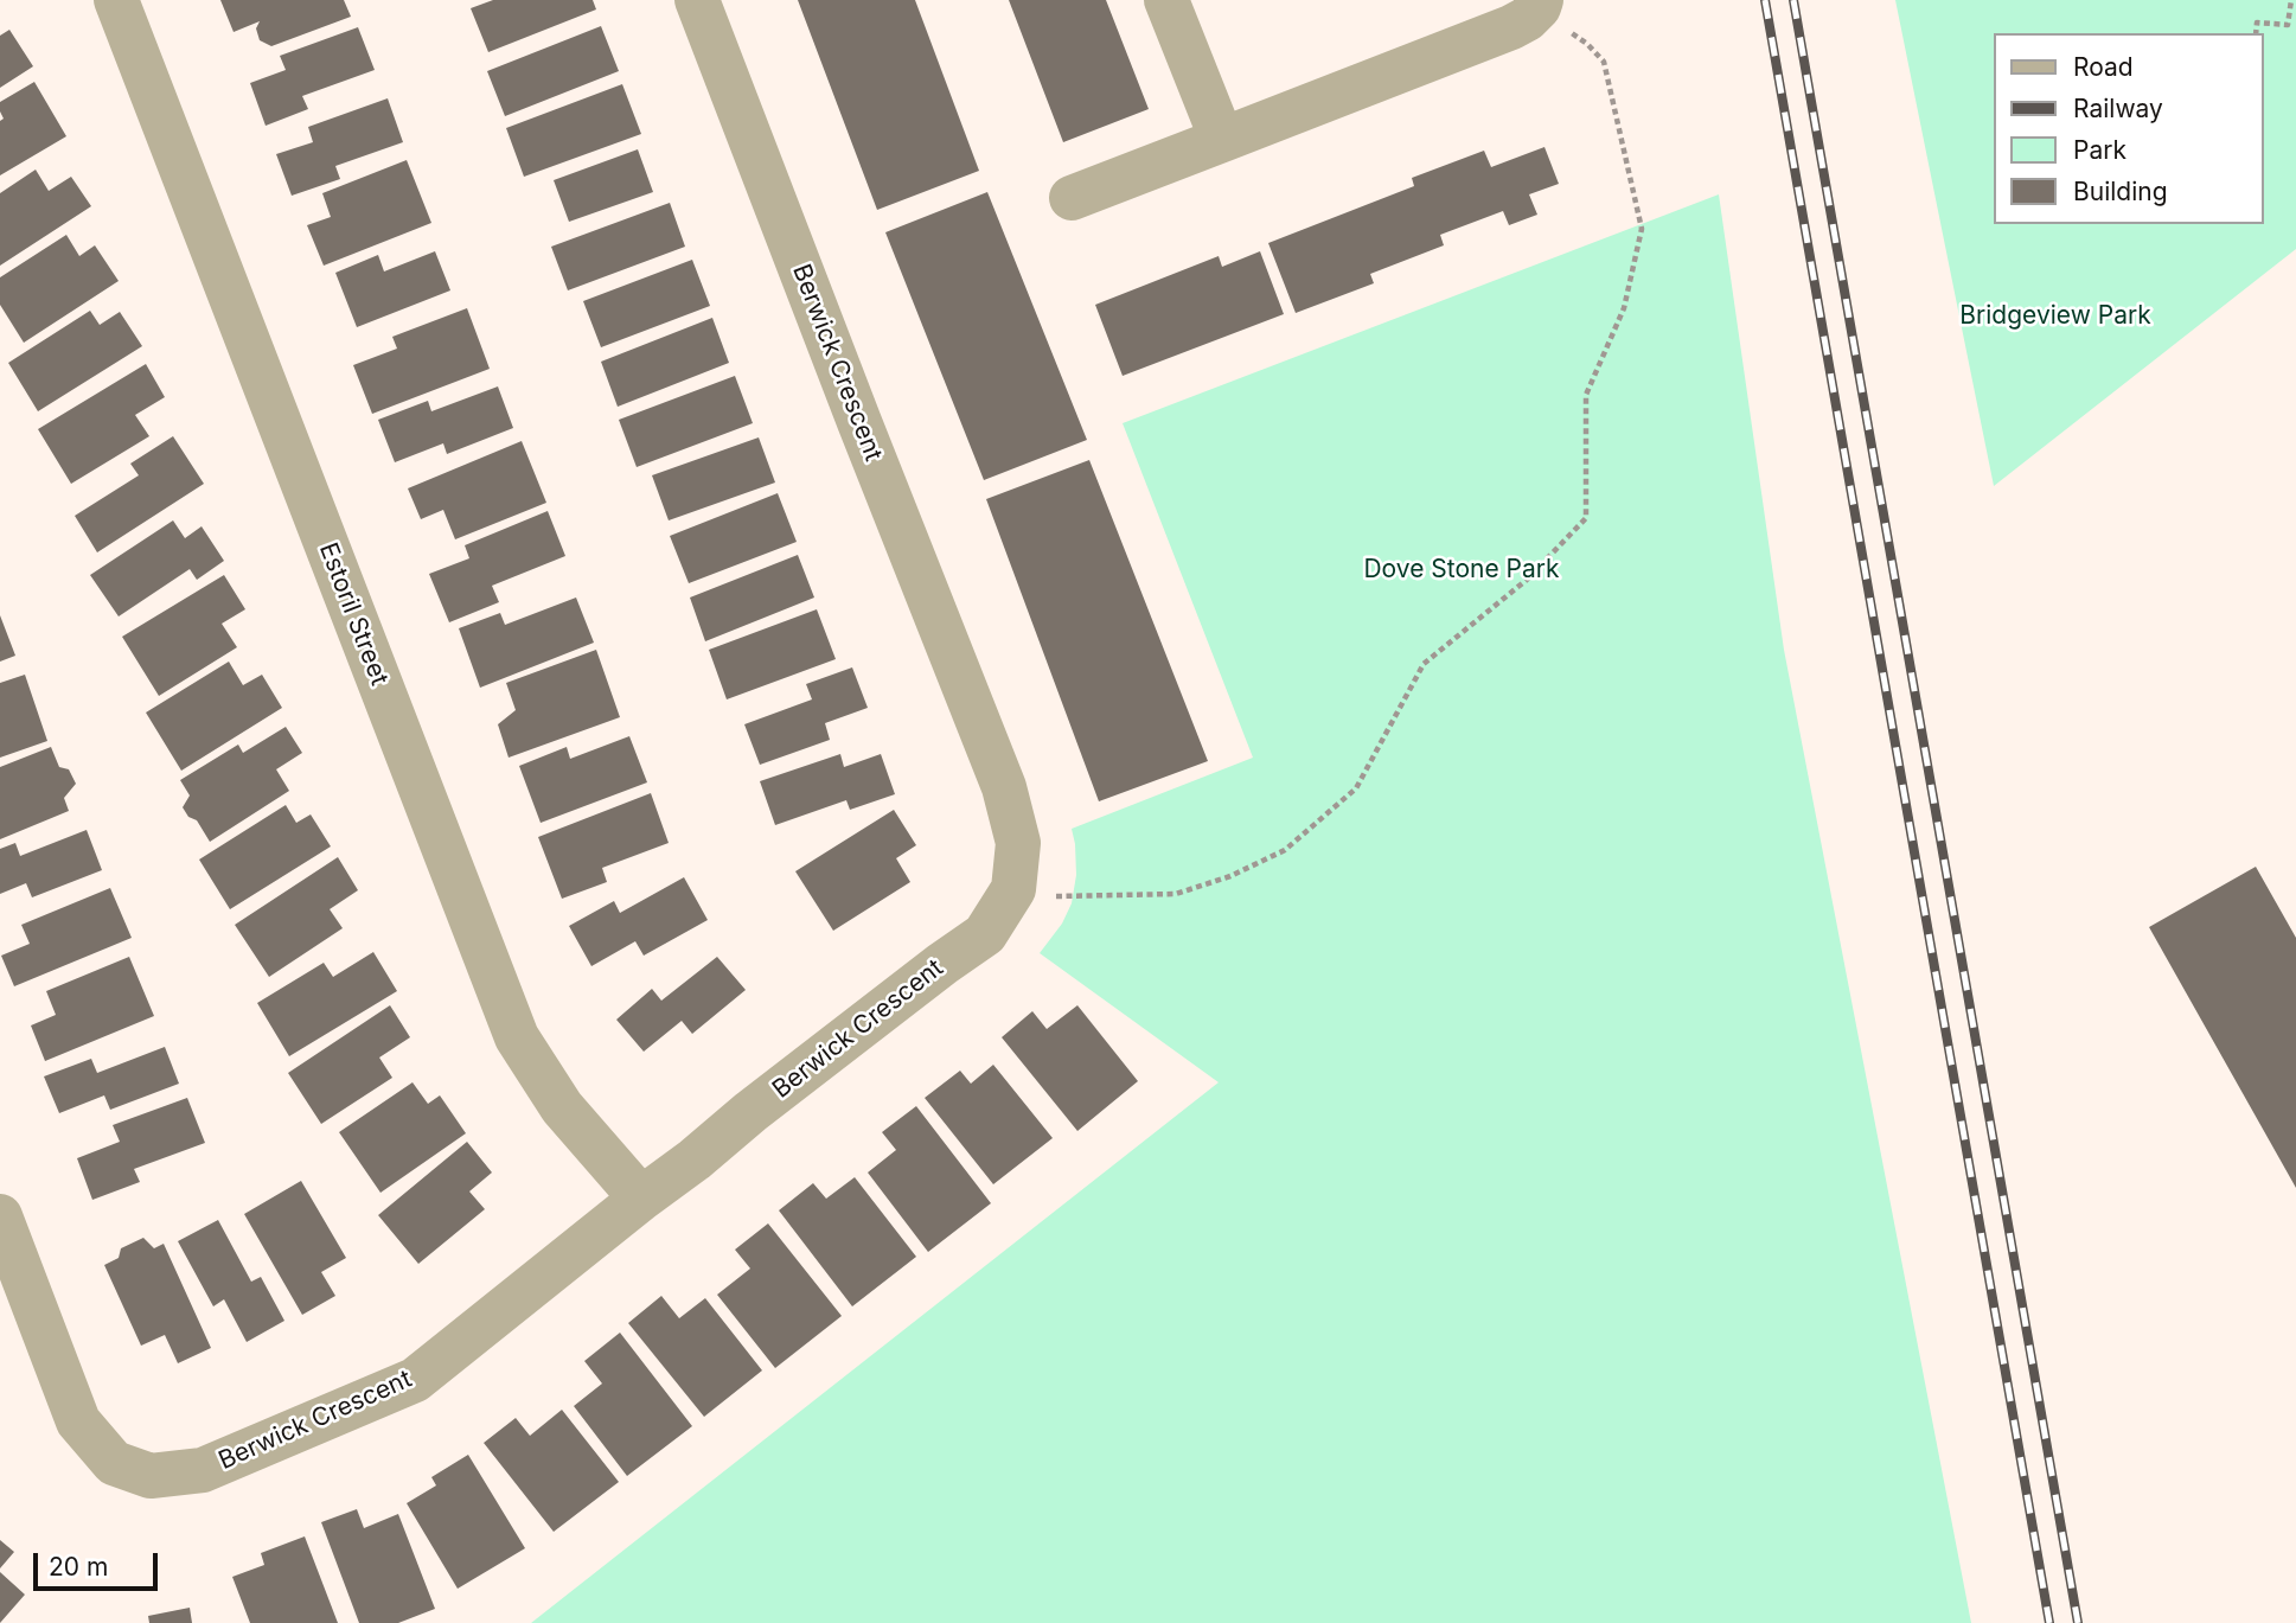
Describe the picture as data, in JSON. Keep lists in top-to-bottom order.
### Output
{
  "streets": {
    "street": ["Berwick Crescent", "Estoril Street"]
  },
  "crossings": [
    ["Berwick Crescent", "Estoril Street"]
  ],
  "parks": ["Bridgeview Park", "Dove Stone Park"],
  "legend": [
    "Road",
    "Railway",
    "Park",
    "Building"
  ],
  "scale_bar": "20 m"
}
